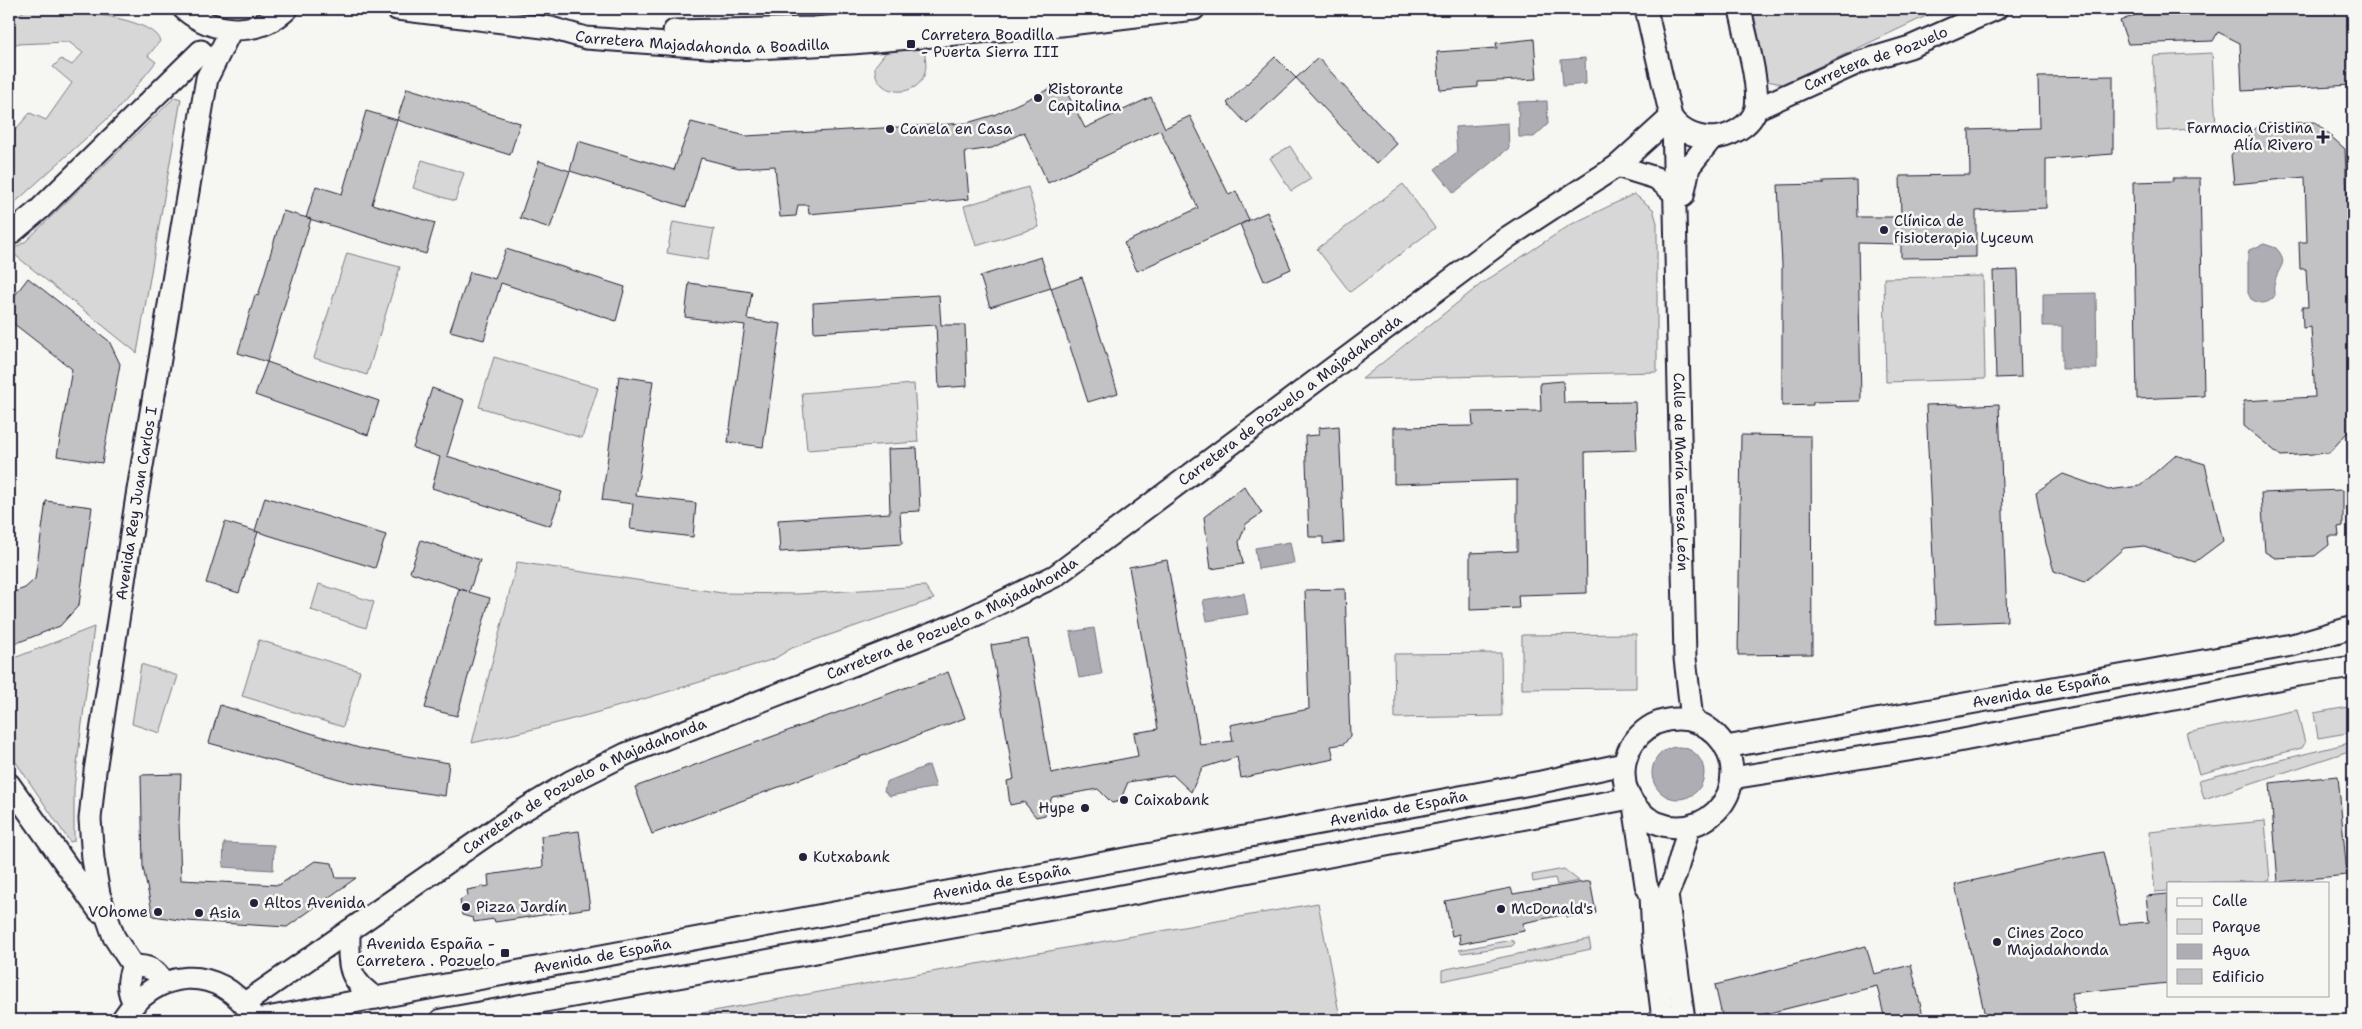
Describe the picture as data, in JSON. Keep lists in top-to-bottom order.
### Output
{
  "streets": {
    "street": [
      "Carretera Majadahonda a Boadilla",
      "Carretera de Pozuelo",
      "Carretera de Pozuelo a Majadahonda",
      "Calle de María Teresa León",
      "Avenida Rey Juan Carlos I",
      "Avenida de España"
    ]
  },
  "crossings": [
    ["Carretera de Pozuelo a Majadahonda", "Calle de María Teresa León"],
    ["Carretera de Pozuelo a Majadahonda", "Avenida de España"],
    ["Calle de María Teresa León", "Avenida de España"]
  ],
  "places": {
    "transit": ["Carretera Boadilla - Puerta Sierra III", "Avenida España - Carretera . Pozuelo"],
    "other": [
      "Ristorante Capitalina",
      "Canela en Casa",
      "Clínica de fisioterapia Lyceum",
      "Caixabank",
      "Hype",
      "Kutxabank",
      "Altos Avenida",
      "Pizza Jardín",
      "McDonald's",
      "VOhome",
      "Asia",
      "Cines Zoco Majadahonda"
    ],
    "health": ["Farmacia Cristina Alía Rivero"]
  },
  "legend": [
    "Calle",
    "Parque",
    "Agua",
    "Edificio"
  ]
}
